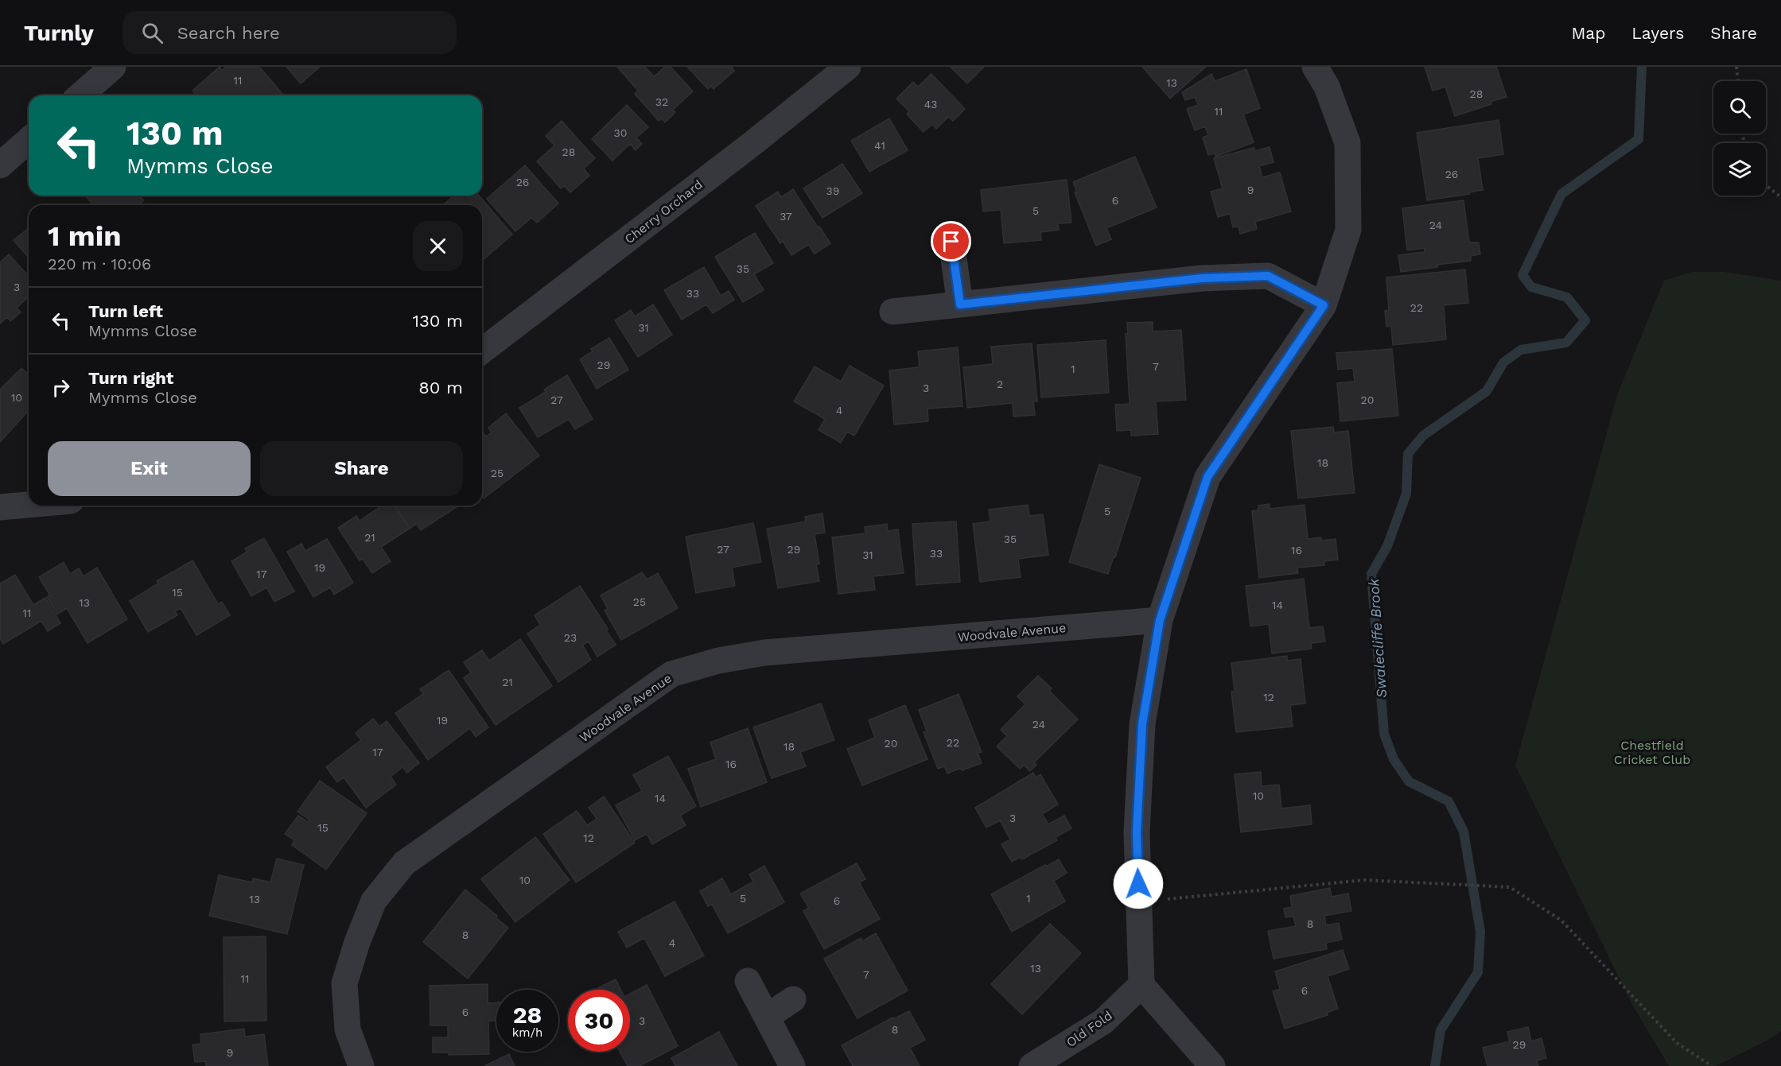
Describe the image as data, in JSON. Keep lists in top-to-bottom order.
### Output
{
  "streets": {
    "street": ["Cherry Orchard", "Woodvale Avenue", "Old Fold"]
  },
  "water": ["Swalecliffe Brook"],
  "parks": ["Chestfield Cricket Club"],
  "house_numbers": [
    "11",
    "13",
    "28",
    "32",
    "43",
    "11",
    "30",
    "41",
    "28",
    "26",
    "26",
    "9",
    "39",
    "6",
    "5",
    "37",
    "24",
    "35",
    "3",
    "33",
    "22",
    "31",
    "29",
    "7",
    "1",
    "2",
    "3",
    "10",
    "27",
    "20",
    "4",
    "18",
    "25",
    "5",
    "21",
    "35",
    "27",
    "29",
    "16",
    "33",
    "31",
    "19",
    "17",
    "15",
    "25",
    "13",
    "14",
    "11",
    "23",
    "21",
    "12",
    "19",
    "24",
    "22",
    "20",
    "18",
    "17",
    "16",
    "10",
    "14",
    "3",
    "15",
    "12",
    "10",
    "5",
    "1",
    "13",
    "6",
    "8",
    "8",
    "4",
    "13",
    "7",
    "11",
    "6",
    "6",
    "3",
    "8",
    "29",
    "9"
  ],
  "page": {
    "header": "Turnly",
    "search": "Search here",
    "nav": ["Map", "Layers", "Share"],
    "turn": ["130 m", "Mymms Close"],
    "heading": ["1 min", "220 m · 10:06"],
    "list": [
      {
        "name": "Turn left",
        "note": "Mymms Close",
        "value": "130 m"
      },
      {
        "name": "Turn right",
        "note": "Mymms Close",
        "value": "80 m"
      }
    ],
    "buttons": ["Exit", "Share"],
    "speed": "28 km/h",
    "limit": "30"
  }
}
